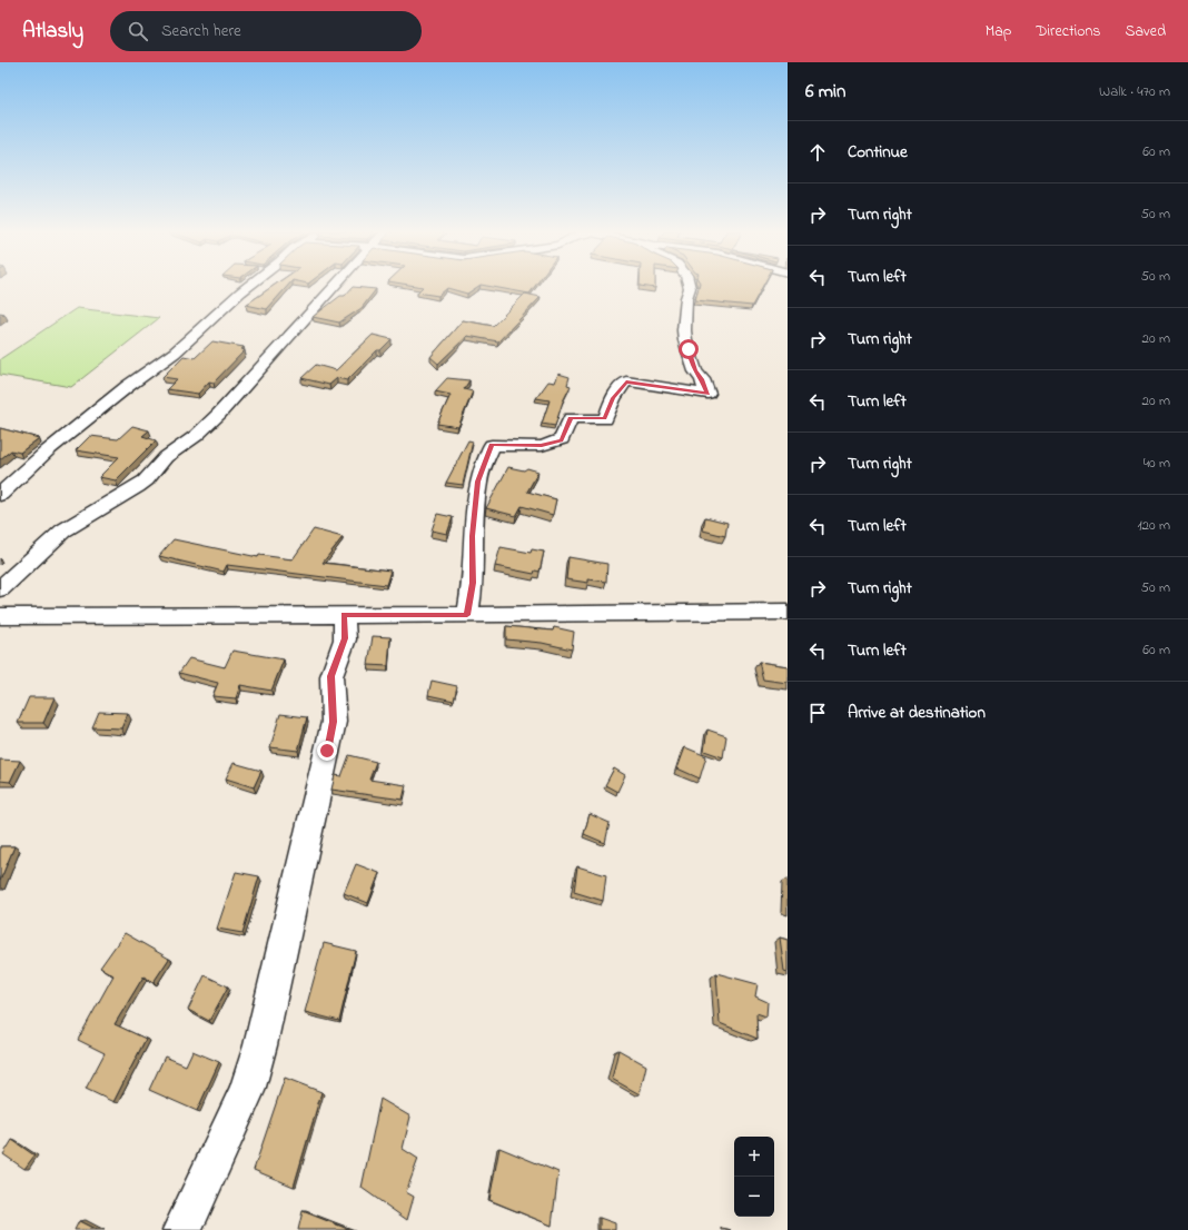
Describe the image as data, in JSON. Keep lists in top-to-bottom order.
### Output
{
  "page": {
    "header": "Atlasly",
    "search": "Search here",
    "nav": ["Map", "Directions", "Saved"],
    "heading": ["6 min", "Walk · 470 m"],
    "list": [
      ["Continue", "60 m"],
      ["Turn right", "50 m"],
      ["Turn left", "50 m"],
      ["Turn right", "20 m"],
      ["Turn left", "20 m"],
      ["Turn right", "40 m"],
      ["Turn left", "120 m"],
      ["Turn right", "50 m"],
      ["Turn left", "60 m"],
      "Arrive at destination"
    ],
    "map_buttons": ["+", "−"]
  }
}
